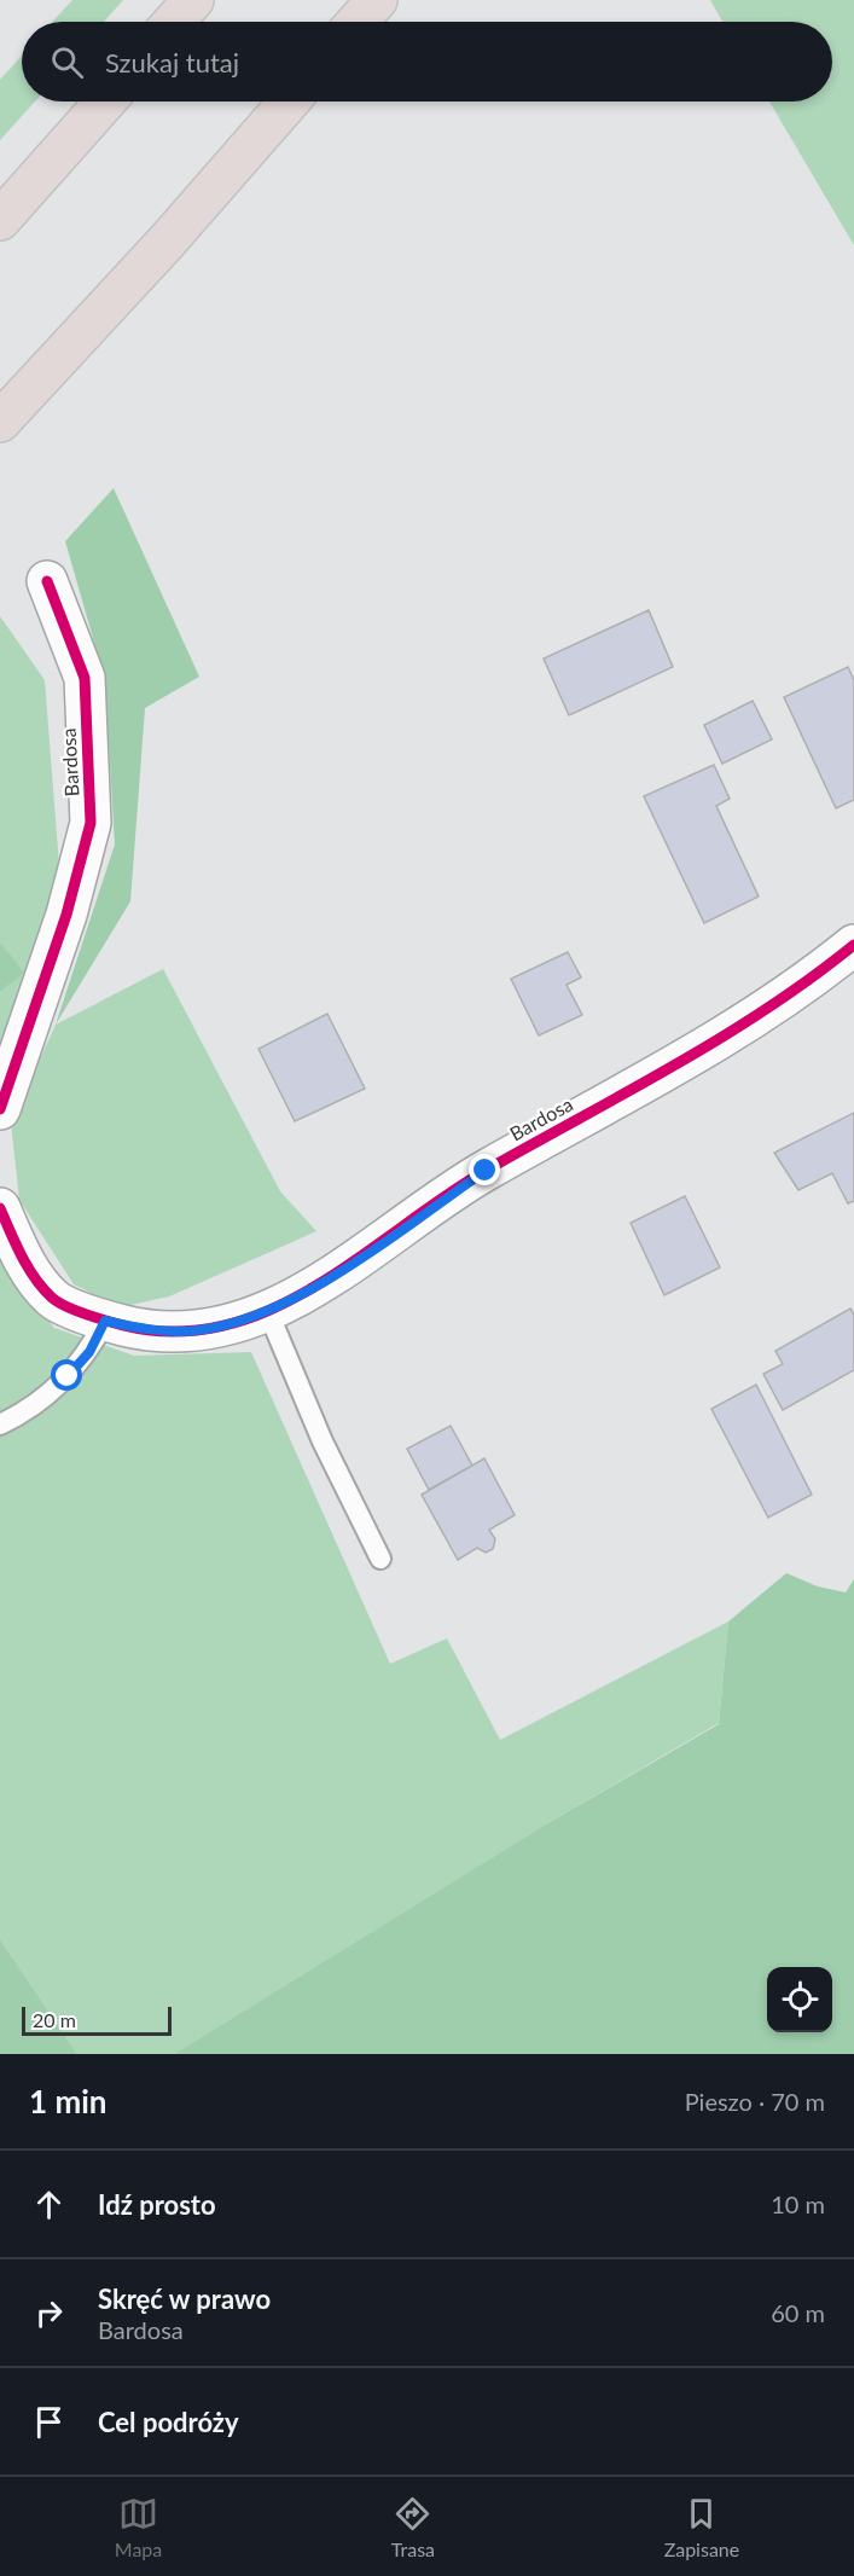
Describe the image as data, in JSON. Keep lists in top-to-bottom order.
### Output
{
  "streets": {
    "street": ["Bardosa"]
  },
  "scale_bar": "20 m",
  "page": {
    "search": "Szukaj tutaj",
    "scale": "20 m",
    "heading": ["1 min", "Pieszo · 70 m"],
    "list": [
      ["Idź prosto", "10 m"],
      ["Skręć w prawo", "Bardosa", "60 m"],
      "Cel podróży"
    ],
    "nav": ["Mapa", "Trasa", "Zapisane"]
  }
}
